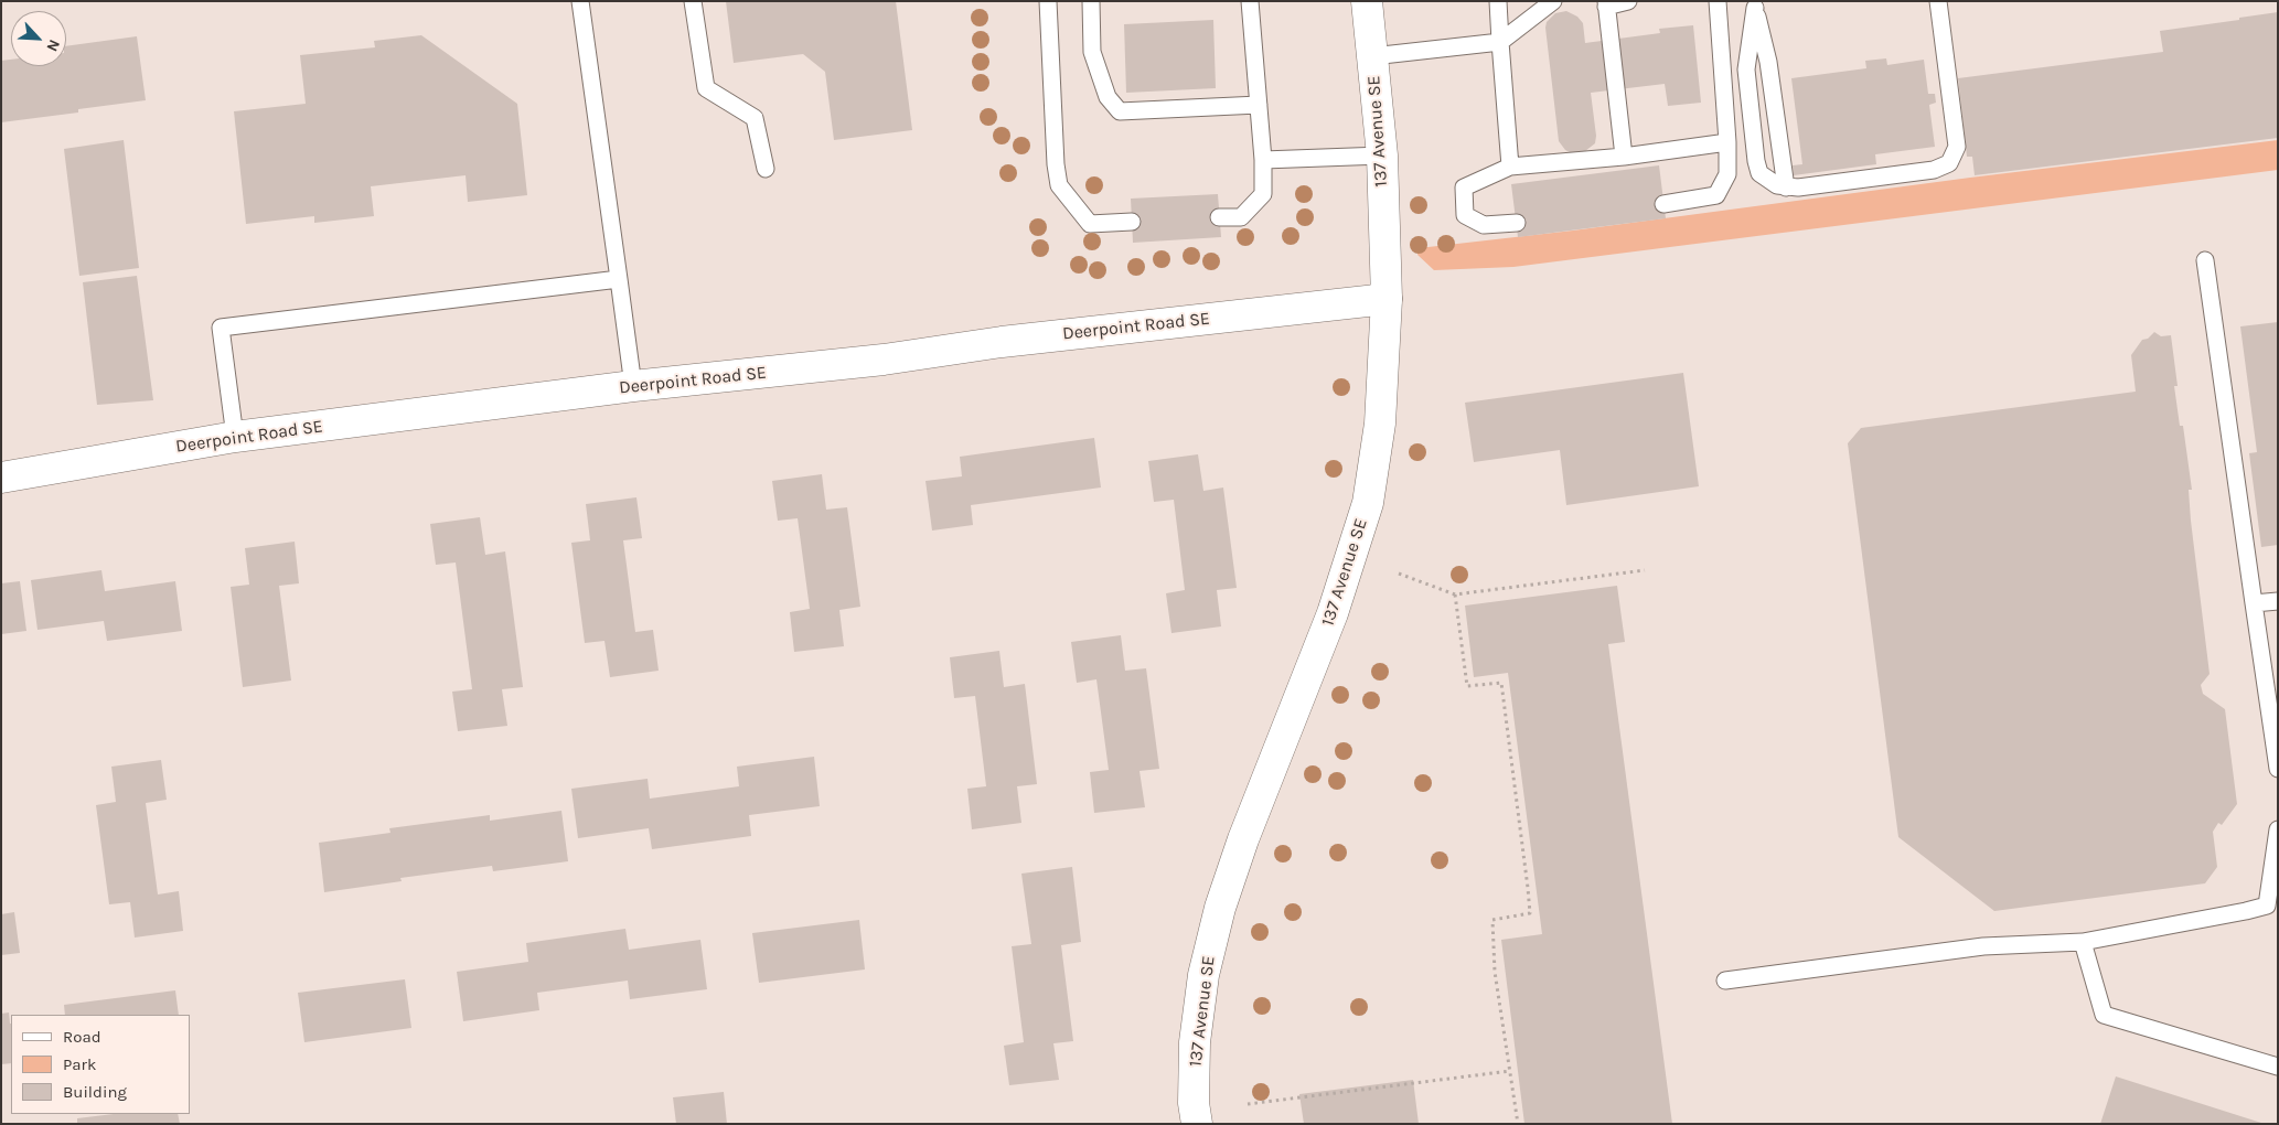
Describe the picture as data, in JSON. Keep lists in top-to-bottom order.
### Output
{
  "streets": {
    "street": ["137 Avenue SE", "Deerpoint Road SE"]
  },
  "crossings": [
    ["137 Avenue SE", "Deerpoint Road SE"]
  ],
  "legend": ["Road", "Park", "Building"],
  "north": "bottom right"
}
